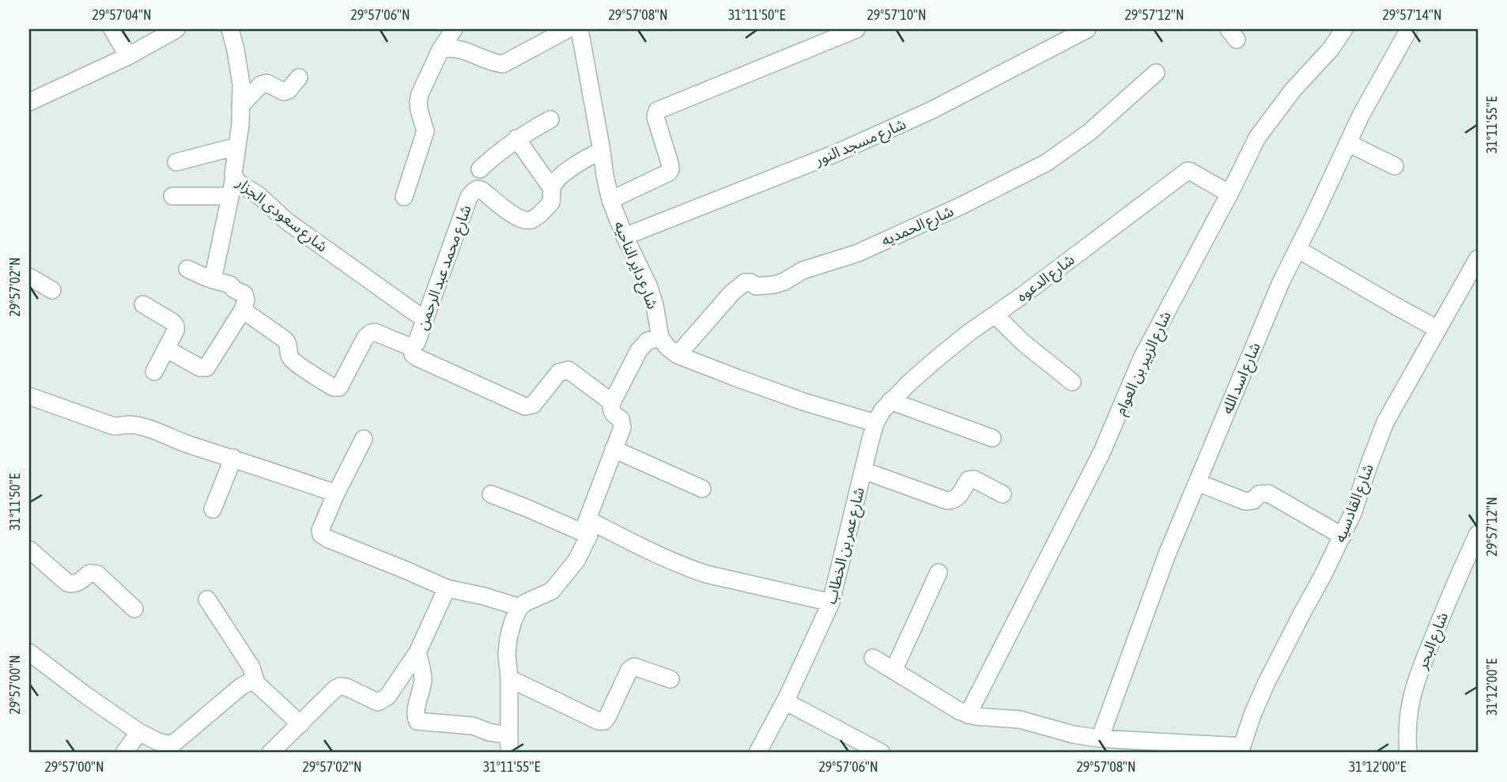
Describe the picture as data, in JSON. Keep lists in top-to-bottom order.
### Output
{
  "streets": {
    "street": [
      "شارع مسجد النور",
      "شارع سعودى الجزار",
      "شارع الحمديه",
      "شارع داير الناحيه",
      "شارع محمد عبد الرحمن",
      "شارع الدعوه",
      "شارع الزبير بن العوام",
      "شارع اسد الله",
      "شارع القادسيه",
      "شارع عمر بن الخطاب",
      "شارع البحر"
    ]
  },
  "crossings": [
    ["شارع مسجد النور", "شارع داير الناحيه"],
    ["شارع سعودى الجزار", "شارع محمد عبد الرحمن"],
    ["شارع داير الناحيه", "شارع محمد عبد الرحمن"],
    ["شارع الدعوه", "شارع الزبير بن العوام"],
    ["شارع الدعوه", "شارع عمر بن الخطاب"]
  ],
  "coordinates": [
    "29°57'04\"N",
    "29°57'06\"N",
    "29°57'08\"N",
    "31°11'50\"E",
    "29°57'10\"N",
    "29°57'12\"N",
    "29°57'14\"N",
    "31°11'55\"E",
    "29°57'02\"N",
    "29°57'00\"N",
    "31°12'00\"E"
  ]
}
